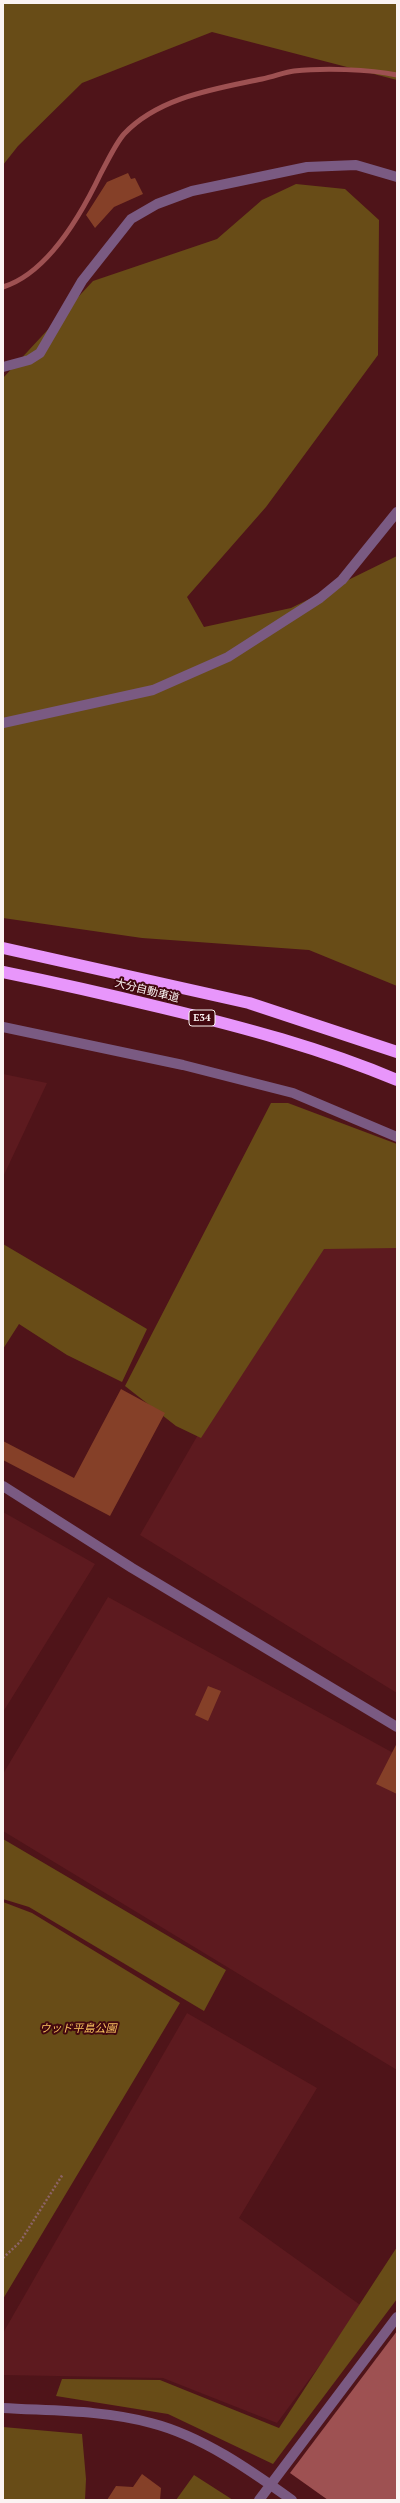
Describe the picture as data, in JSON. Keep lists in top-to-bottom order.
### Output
{
  "streets": {
    "highway": ["大分自動車道", "E34"]
  },
  "parks": ["ウッド平島公園"]
}
